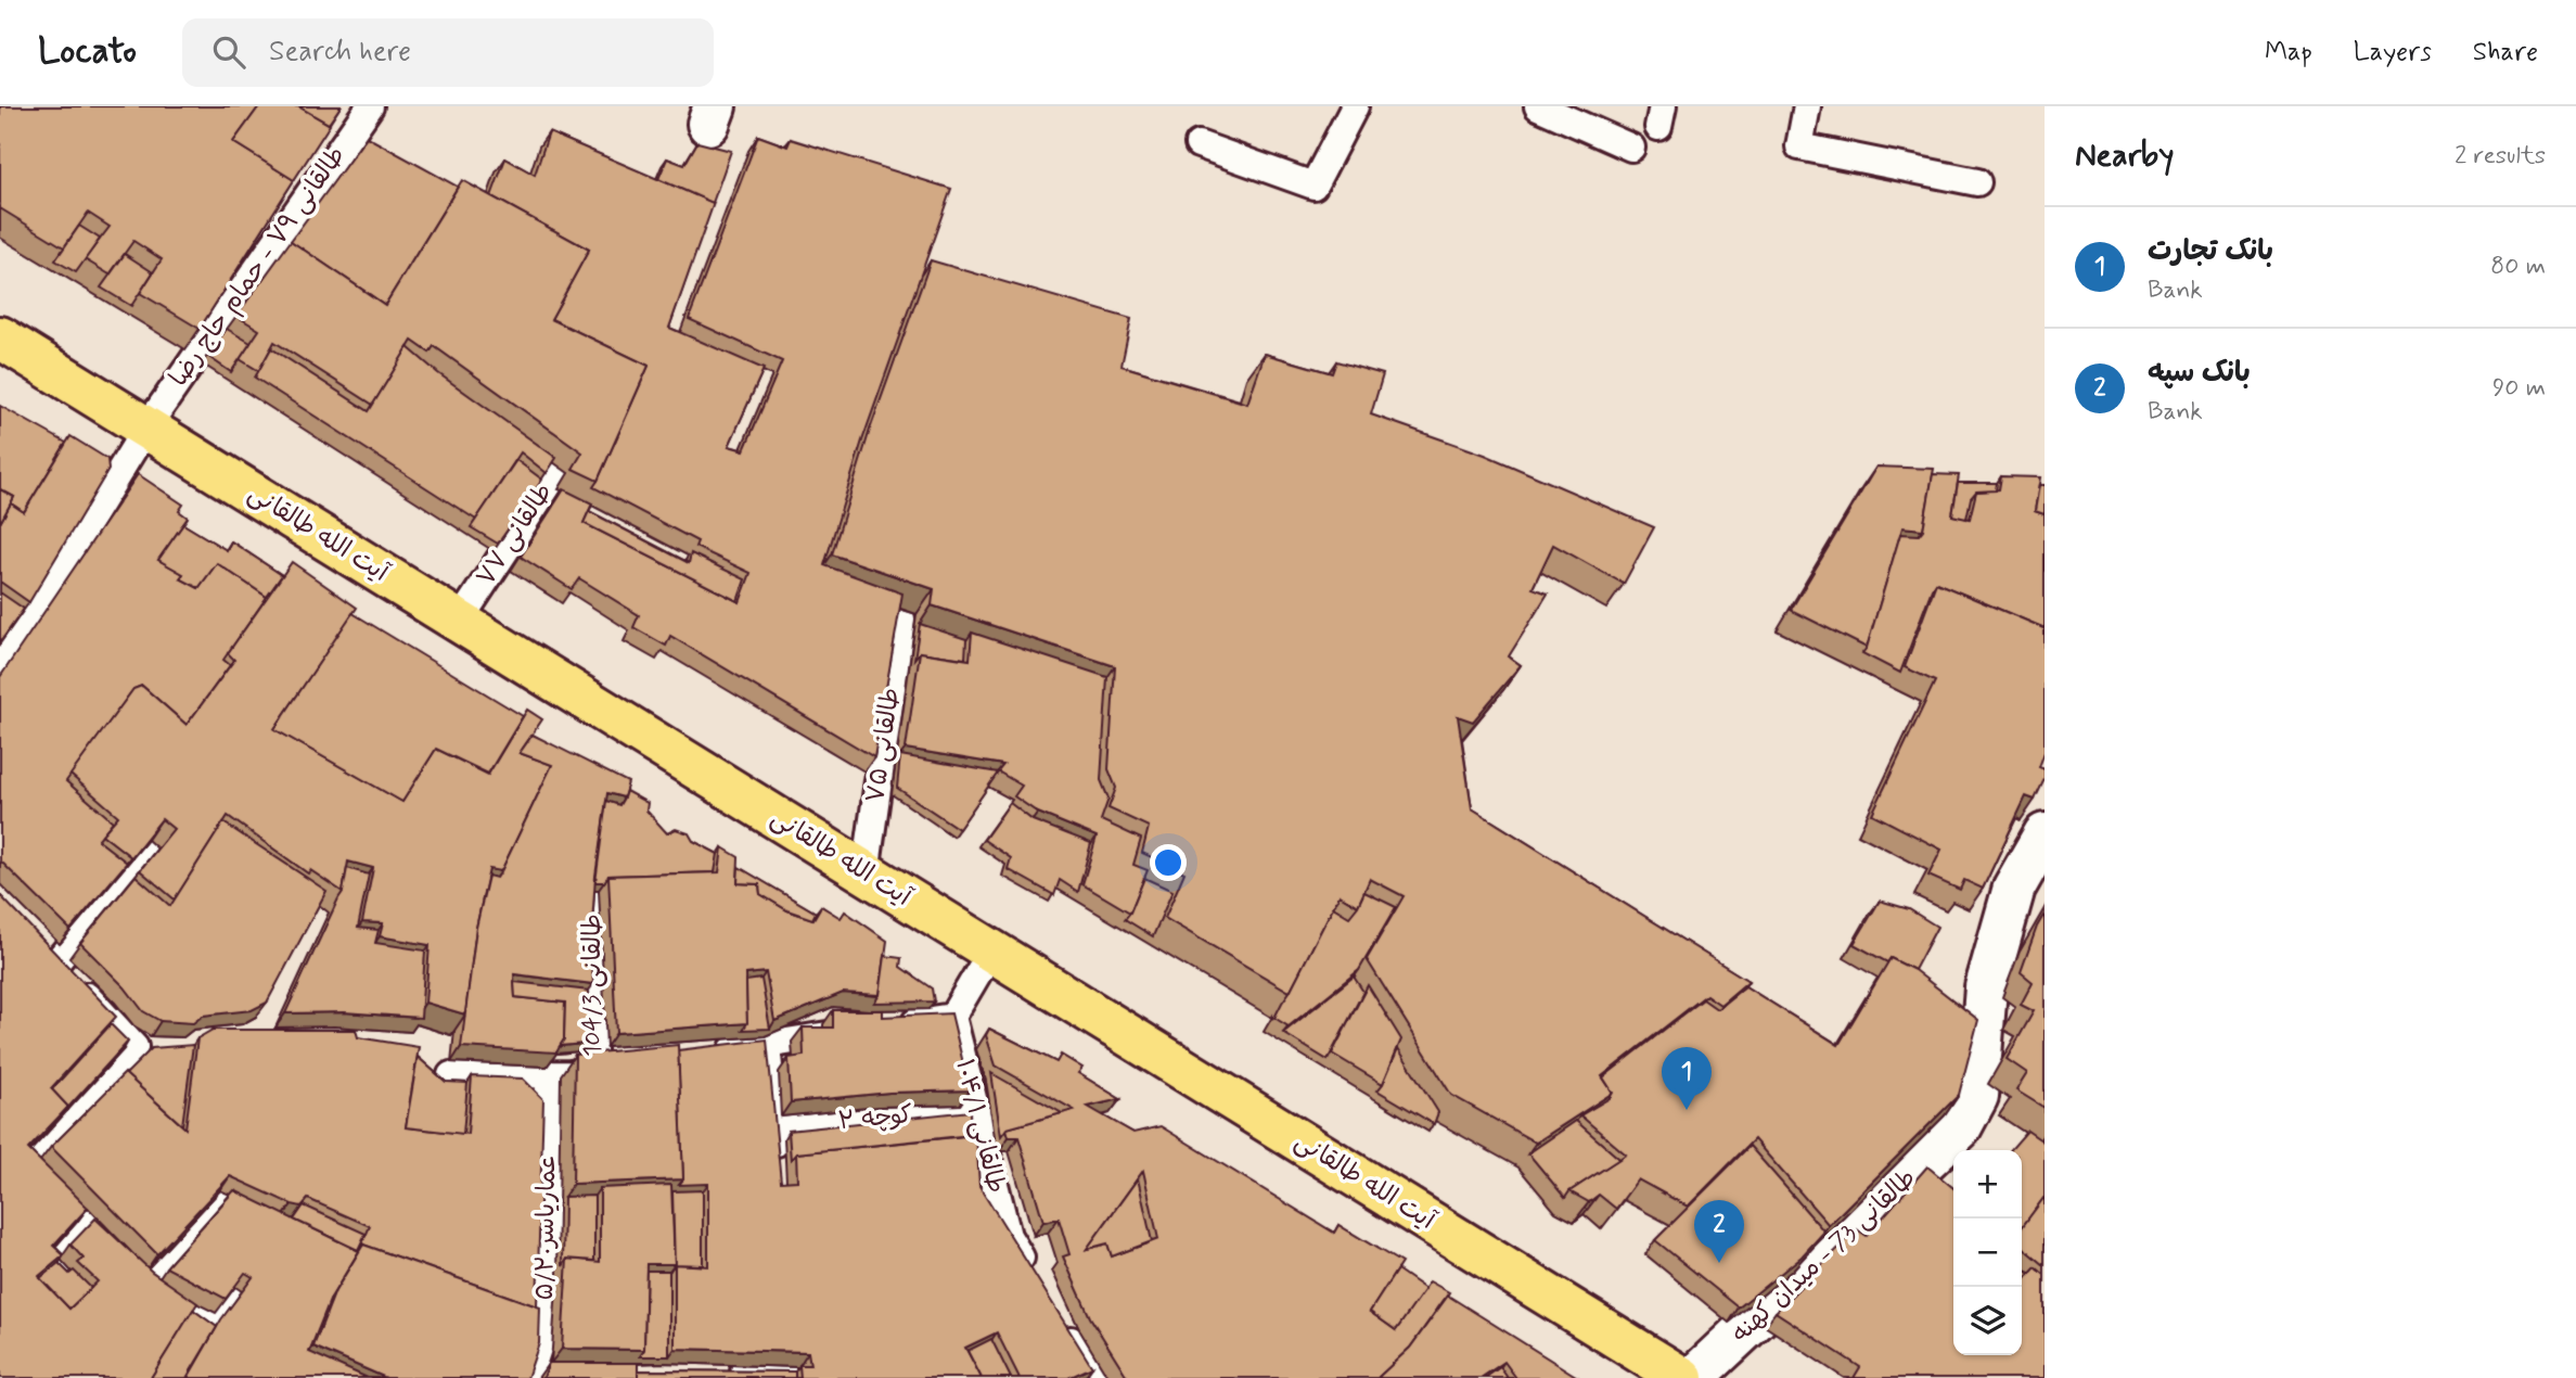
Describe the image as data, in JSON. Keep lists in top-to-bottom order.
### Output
{
  "streets": {
    "main road": ["آیت الله طالقانی"],
    "street": ["طالقانی 73 - میدان کهنه"],
    "lane": [
      "طالقانی ۷۹ - حمام حاج رضا",
      "طالقانی ۷۷",
      "طالقانی ۷۵",
      "طالقانی 104/3",
      "کوچه ۲",
      "طالقانی ۱۰۴/۱",
      "عماریاسر۵/۲۰"
    ]
  },
  "crossings": [
    ["طالقانی ۷۹ - حمام حاج رضا", "آیت الله طالقانی"],
    ["آیت الله طالقانی", "طالقانی ۷۷"],
    ["آیت الله طالقانی", "طالقانی ۷۵"],
    ["کوچه ۲", "طالقانی ۱۰۴/۱"]
  ],
  "page": {
    "header": "Locato",
    "search": "Search here",
    "nav": ["Map", "Layers", "Share"],
    "heading": ["Nearby", "2 results"],
    "list": [
      {
        "mark": "1",
        "name": "بانک تجارت",
        "note": "Bank",
        "value": "80 m"
      },
      {
        "mark": "2",
        "name": "بانک سپه",
        "note": "Bank",
        "value": "90 m"
      }
    ],
    "pins": ["1", "2"],
    "map_buttons": ["+", "−"]
  }
}
